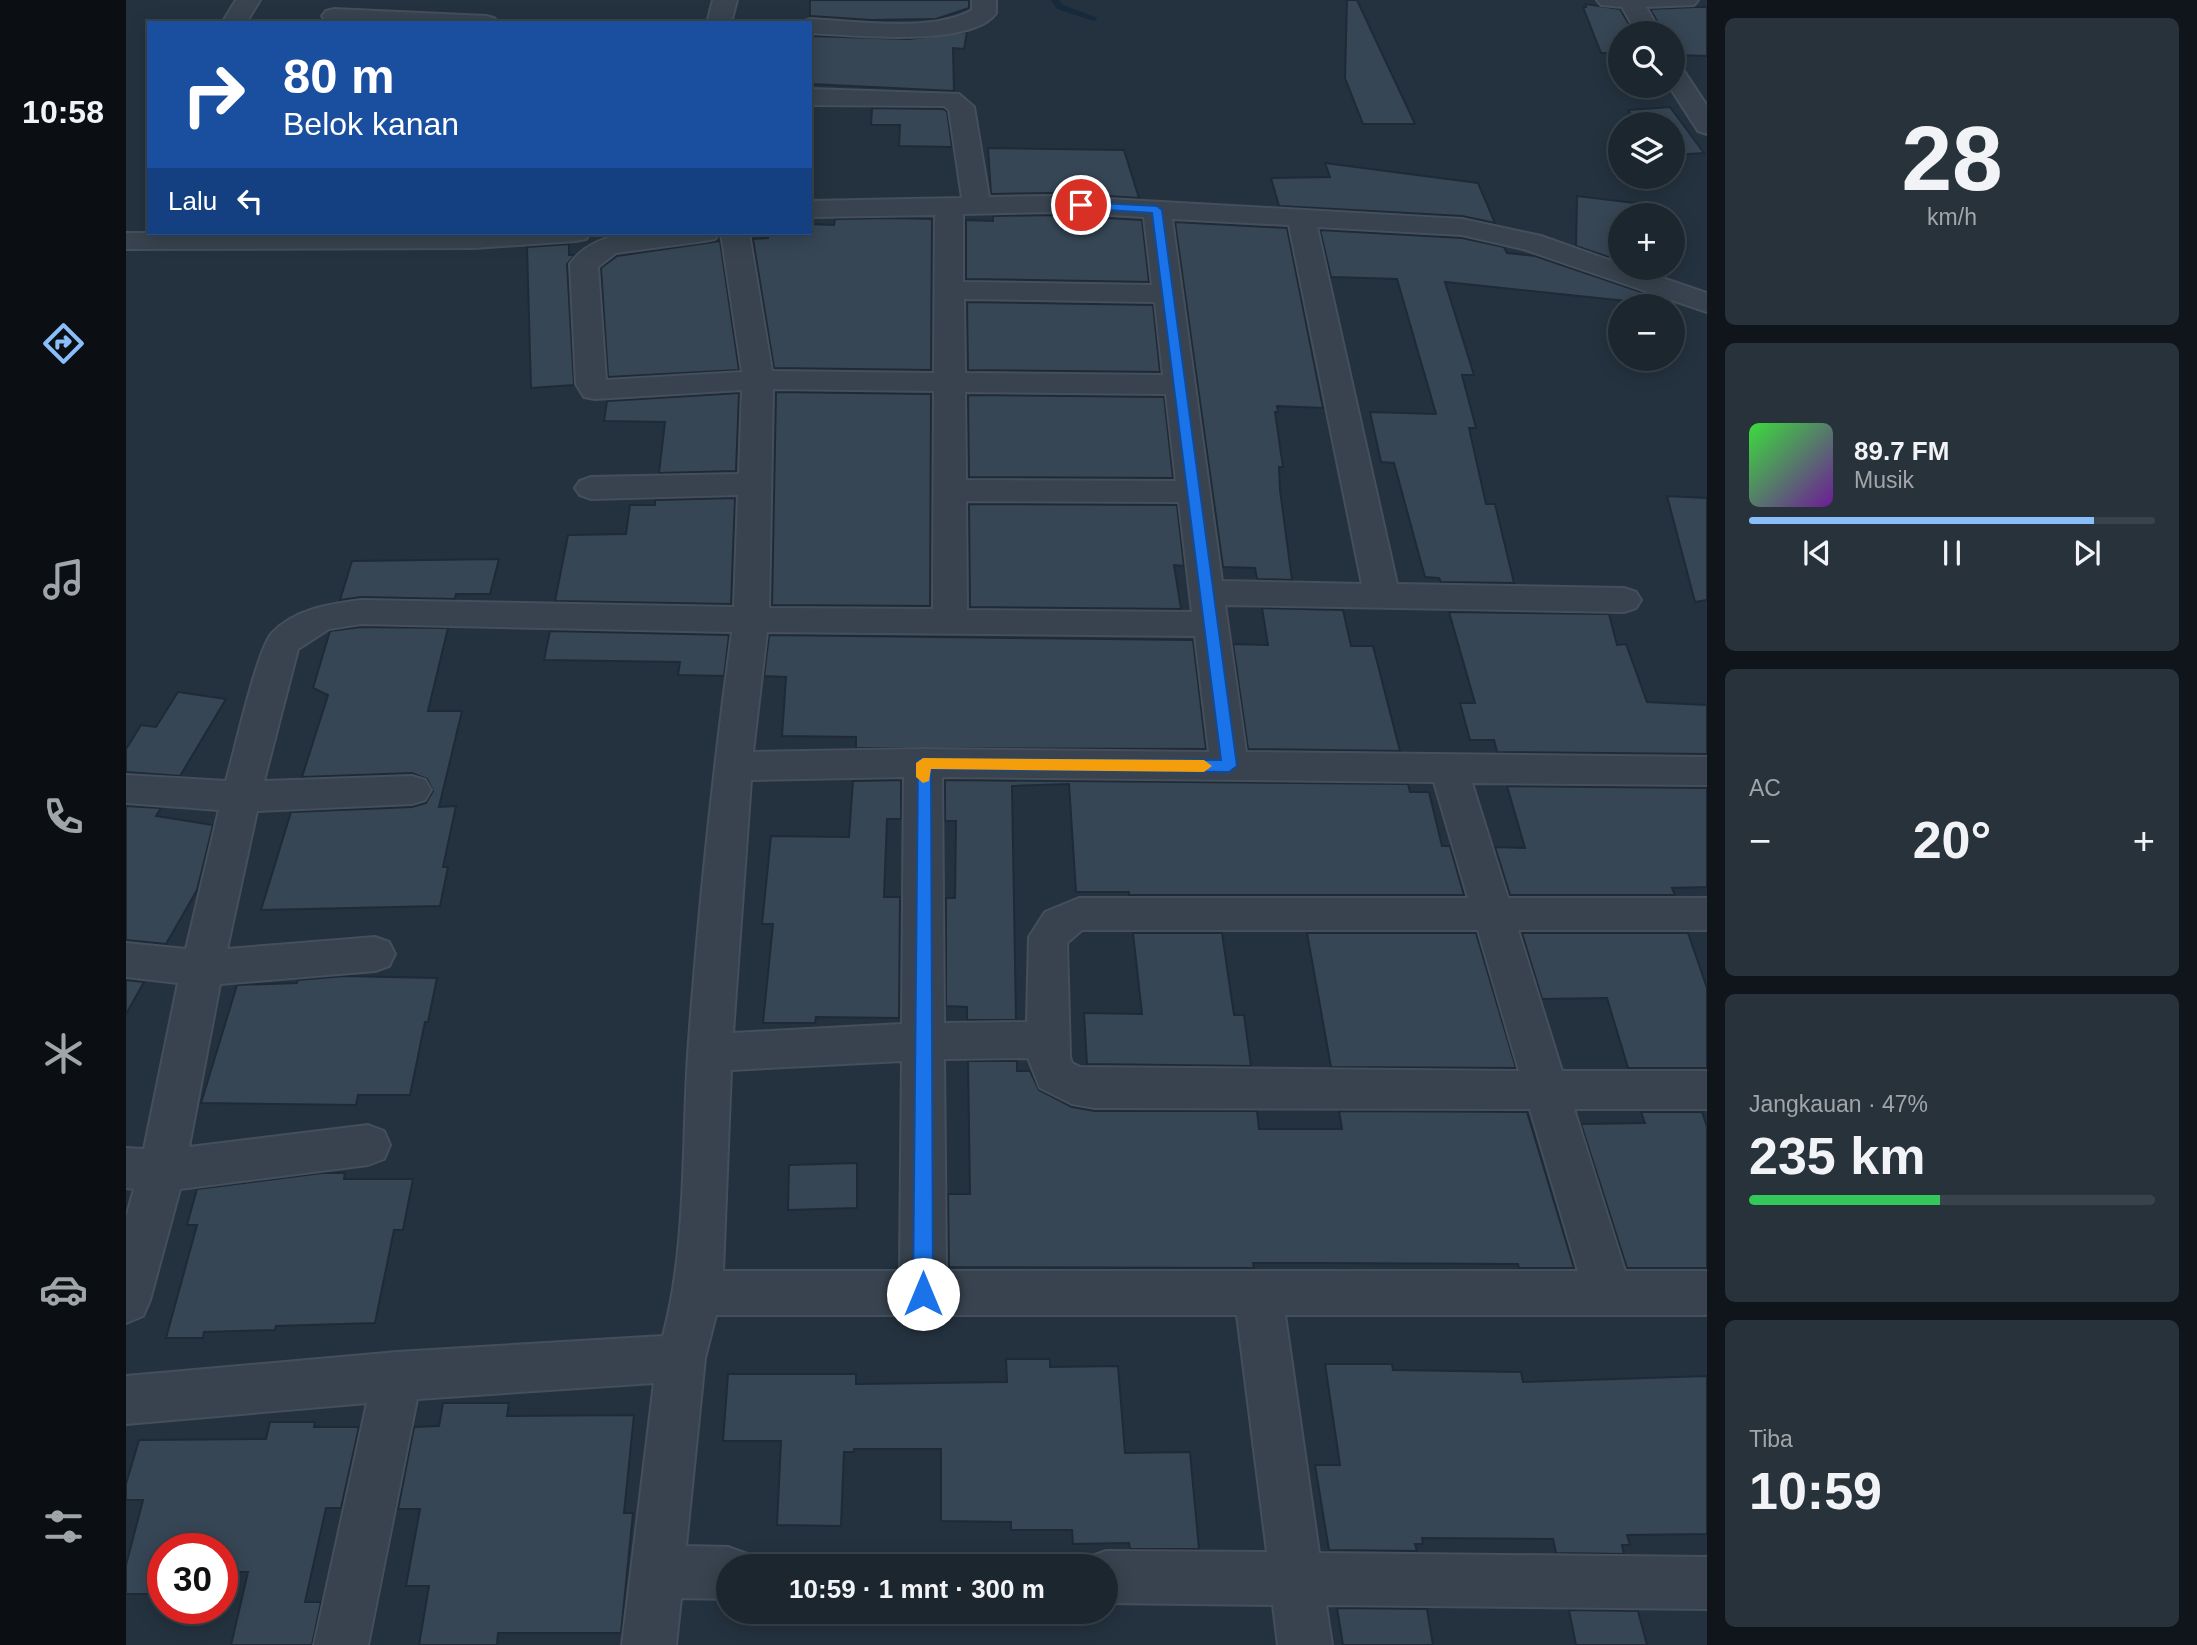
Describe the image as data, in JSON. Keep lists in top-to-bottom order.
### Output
{
  "page": {
    "tabs": "10:58",
    "tile": [
      ["28", "km/h"],
      "AC",
      ["Jangkauan · 47%", "235 km"],
      ["Tiba", "10:59"]
    ],
    "map_buttons": ["+", "−"],
    "turn": ["80 m", "Belok kanan"],
    "then": "Lalu",
    "song": ["89.7 FM", "Musik"],
    "heat": ["−", "20°", "+"],
    "limit": "30",
    "trip": "10:59 · 1 mnt · 300 m"
  }
}
